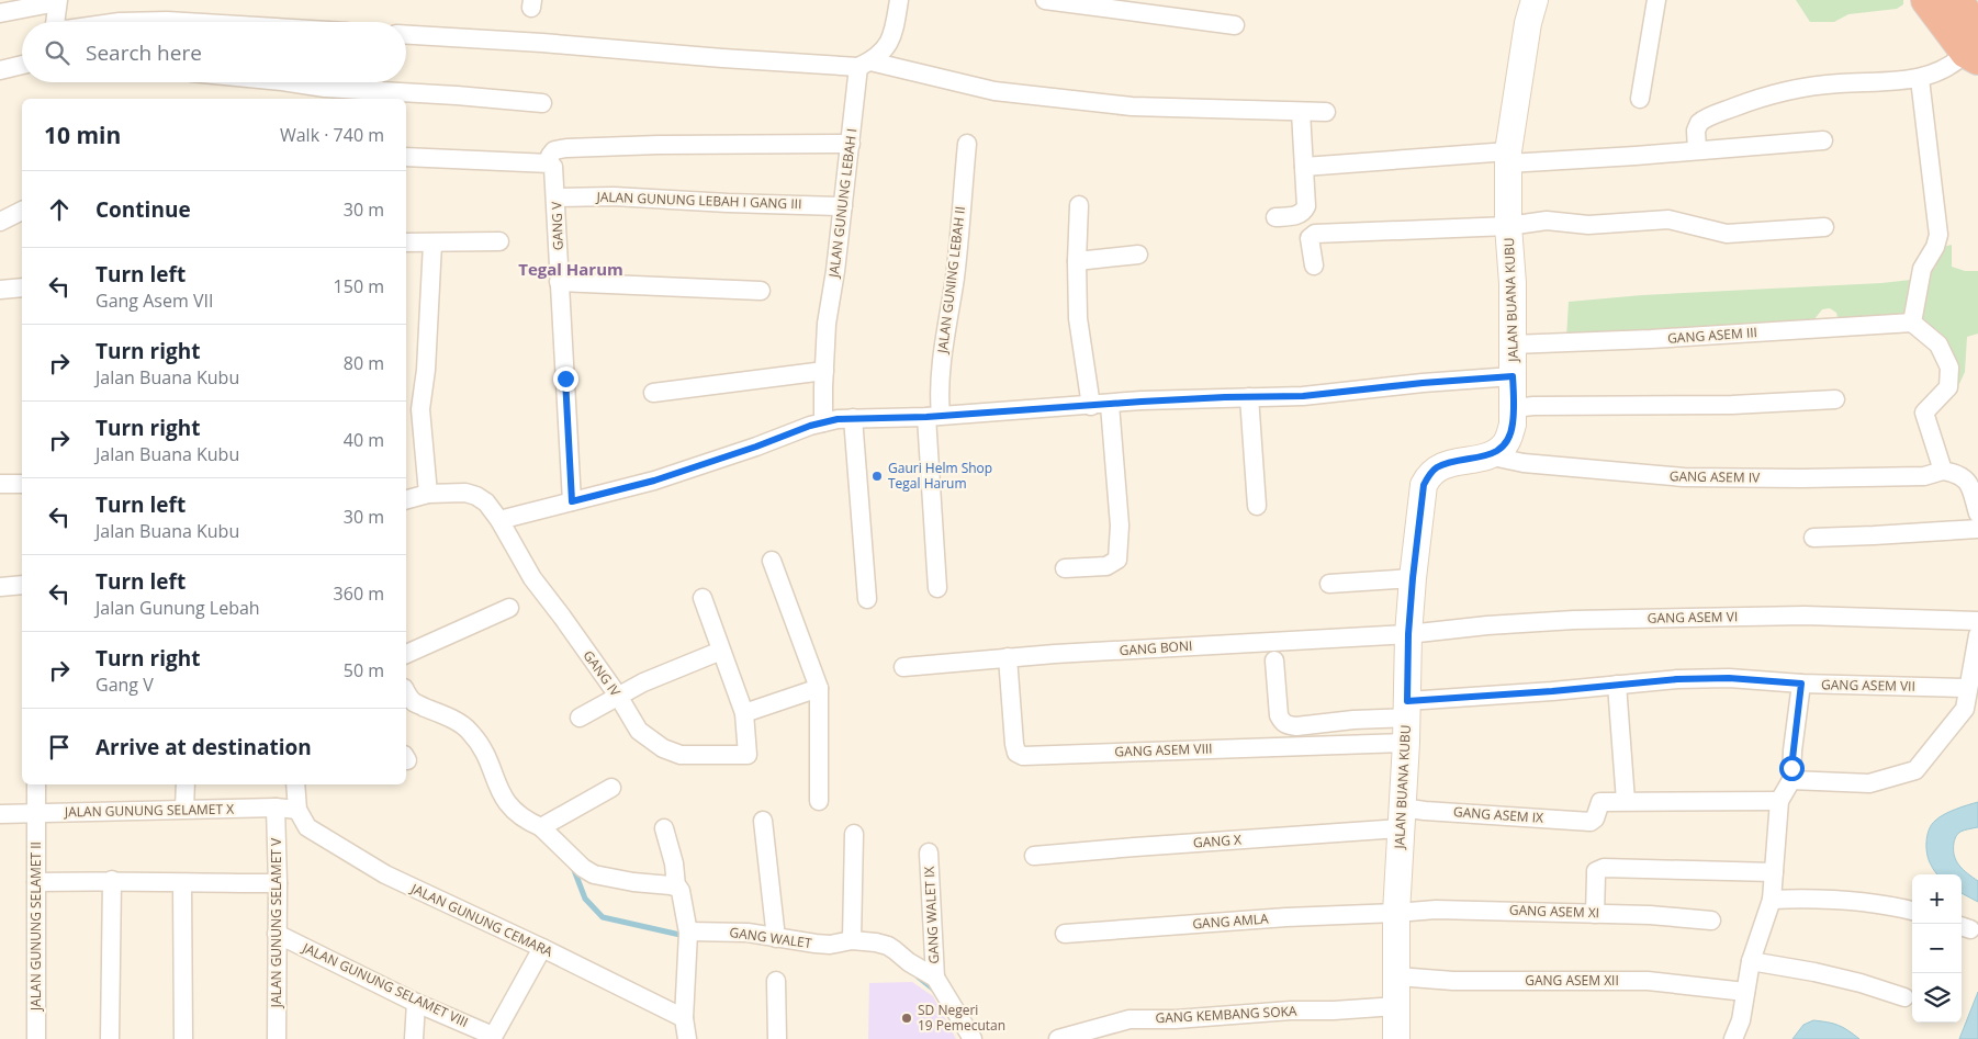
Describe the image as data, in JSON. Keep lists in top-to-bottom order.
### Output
{
  "streets": {
    "street": [
      "JALAN GUNUNG LEBAH I GANG III",
      "JALAN GUNUNG LEBAH I",
      "GANG V",
      "JALAN GUNING LEBAH II",
      "JALAN BUANA KUBU",
      "GANG ASEM III",
      "GANG ASEM IV",
      "GANG ASEM VI",
      "GANG BONI",
      "GANG IV",
      "GANG ASEM VII",
      "GANG ASEM VIII",
      "JALAN GUNUNG SELAMET X",
      "GANG ASEM IX",
      "GANG X",
      "GANG ASEM XI",
      "GANG WALET IX",
      "JALAN GUNUNG CEMARA",
      "GANG AMLA",
      "JALAN GUNUNG SELAMET V",
      "JALAN GUNUNG SELAMET II",
      "GANG WALET",
      "GANG ASEM XII",
      "JALAN GUNUNG SELAMET VIII",
      "GANG KEMBANG SOKA"
    ]
  },
  "crossings": [
    ["JALAN GUNUNG LEBAH I GANG III", "JALAN GUNUNG LEBAH I"],
    ["JALAN GUNUNG LEBAH I GANG III", "GANG V"],
    ["JALAN BUANA KUBU", "GANG ASEM III"],
    ["JALAN BUANA KUBU", "GANG ASEM IV"],
    ["JALAN BUANA KUBU", "GANG ASEM VI"],
    ["JALAN BUANA KUBU", "GANG BONI"],
    ["JALAN BUANA KUBU", "GANG ASEM VII"],
    ["JALAN BUANA KUBU", "GANG ASEM VIII"],
    ["JALAN BUANA KUBU", "GANG ASEM IX"],
    ["JALAN BUANA KUBU", "GANG X"],
    ["JALAN BUANA KUBU", "GANG ASEM XI"],
    ["JALAN BUANA KUBU", "GANG AMLA"],
    ["JALAN BUANA KUBU", "GANG ASEM XII"],
    ["JALAN BUANA KUBU", "GANG KEMBANG SOKA"],
    ["GANG ASEM VI", "GANG BONI"],
    ["GANG BONI", "GANG ASEM VIII"],
    ["GANG ASEM VII", "GANG ASEM VIII"],
    ["JALAN GUNUNG SELAMET X", "JALAN GUNUNG CEMARA"],
    ["JALAN GUNUNG SELAMET X", "JALAN GUNUNG SELAMET V"],
    ["JALAN GUNUNG SELAMET X", "JALAN GUNUNG SELAMET II"],
    ["GANG ASEM IX", "GANG X"],
    ["GANG ASEM XI", "GANG AMLA"],
    ["GANG WALET IX", "GANG WALET"],
    ["JALAN GUNUNG SELAMET V", "JALAN GUNUNG SELAMET VIII"]
  ],
  "districts": ["Tegal Harum"],
  "places": ["Gauri Helm Shop Tegal Harum", "SD Negeri 19 Pemecutan"],
  "page": {
    "search": "Search here",
    "heading": ["10 min", "Walk · 740 m"],
    "list": [
      ["Continue", "30 m"],
      ["Turn left", "Gang Asem VII", "150 m"],
      ["Turn right", "Jalan Buana Kubu", "80 m"],
      ["Turn right", "Jalan Buana Kubu", "40 m"],
      ["Turn left", "Jalan Buana Kubu", "30 m"],
      ["Turn left", "Jalan Gunung Lebah", "360 m"],
      ["Turn right", "Gang V", "50 m"],
      "Arrive at destination"
    ],
    "map_buttons": ["+", "−"]
  }
}
